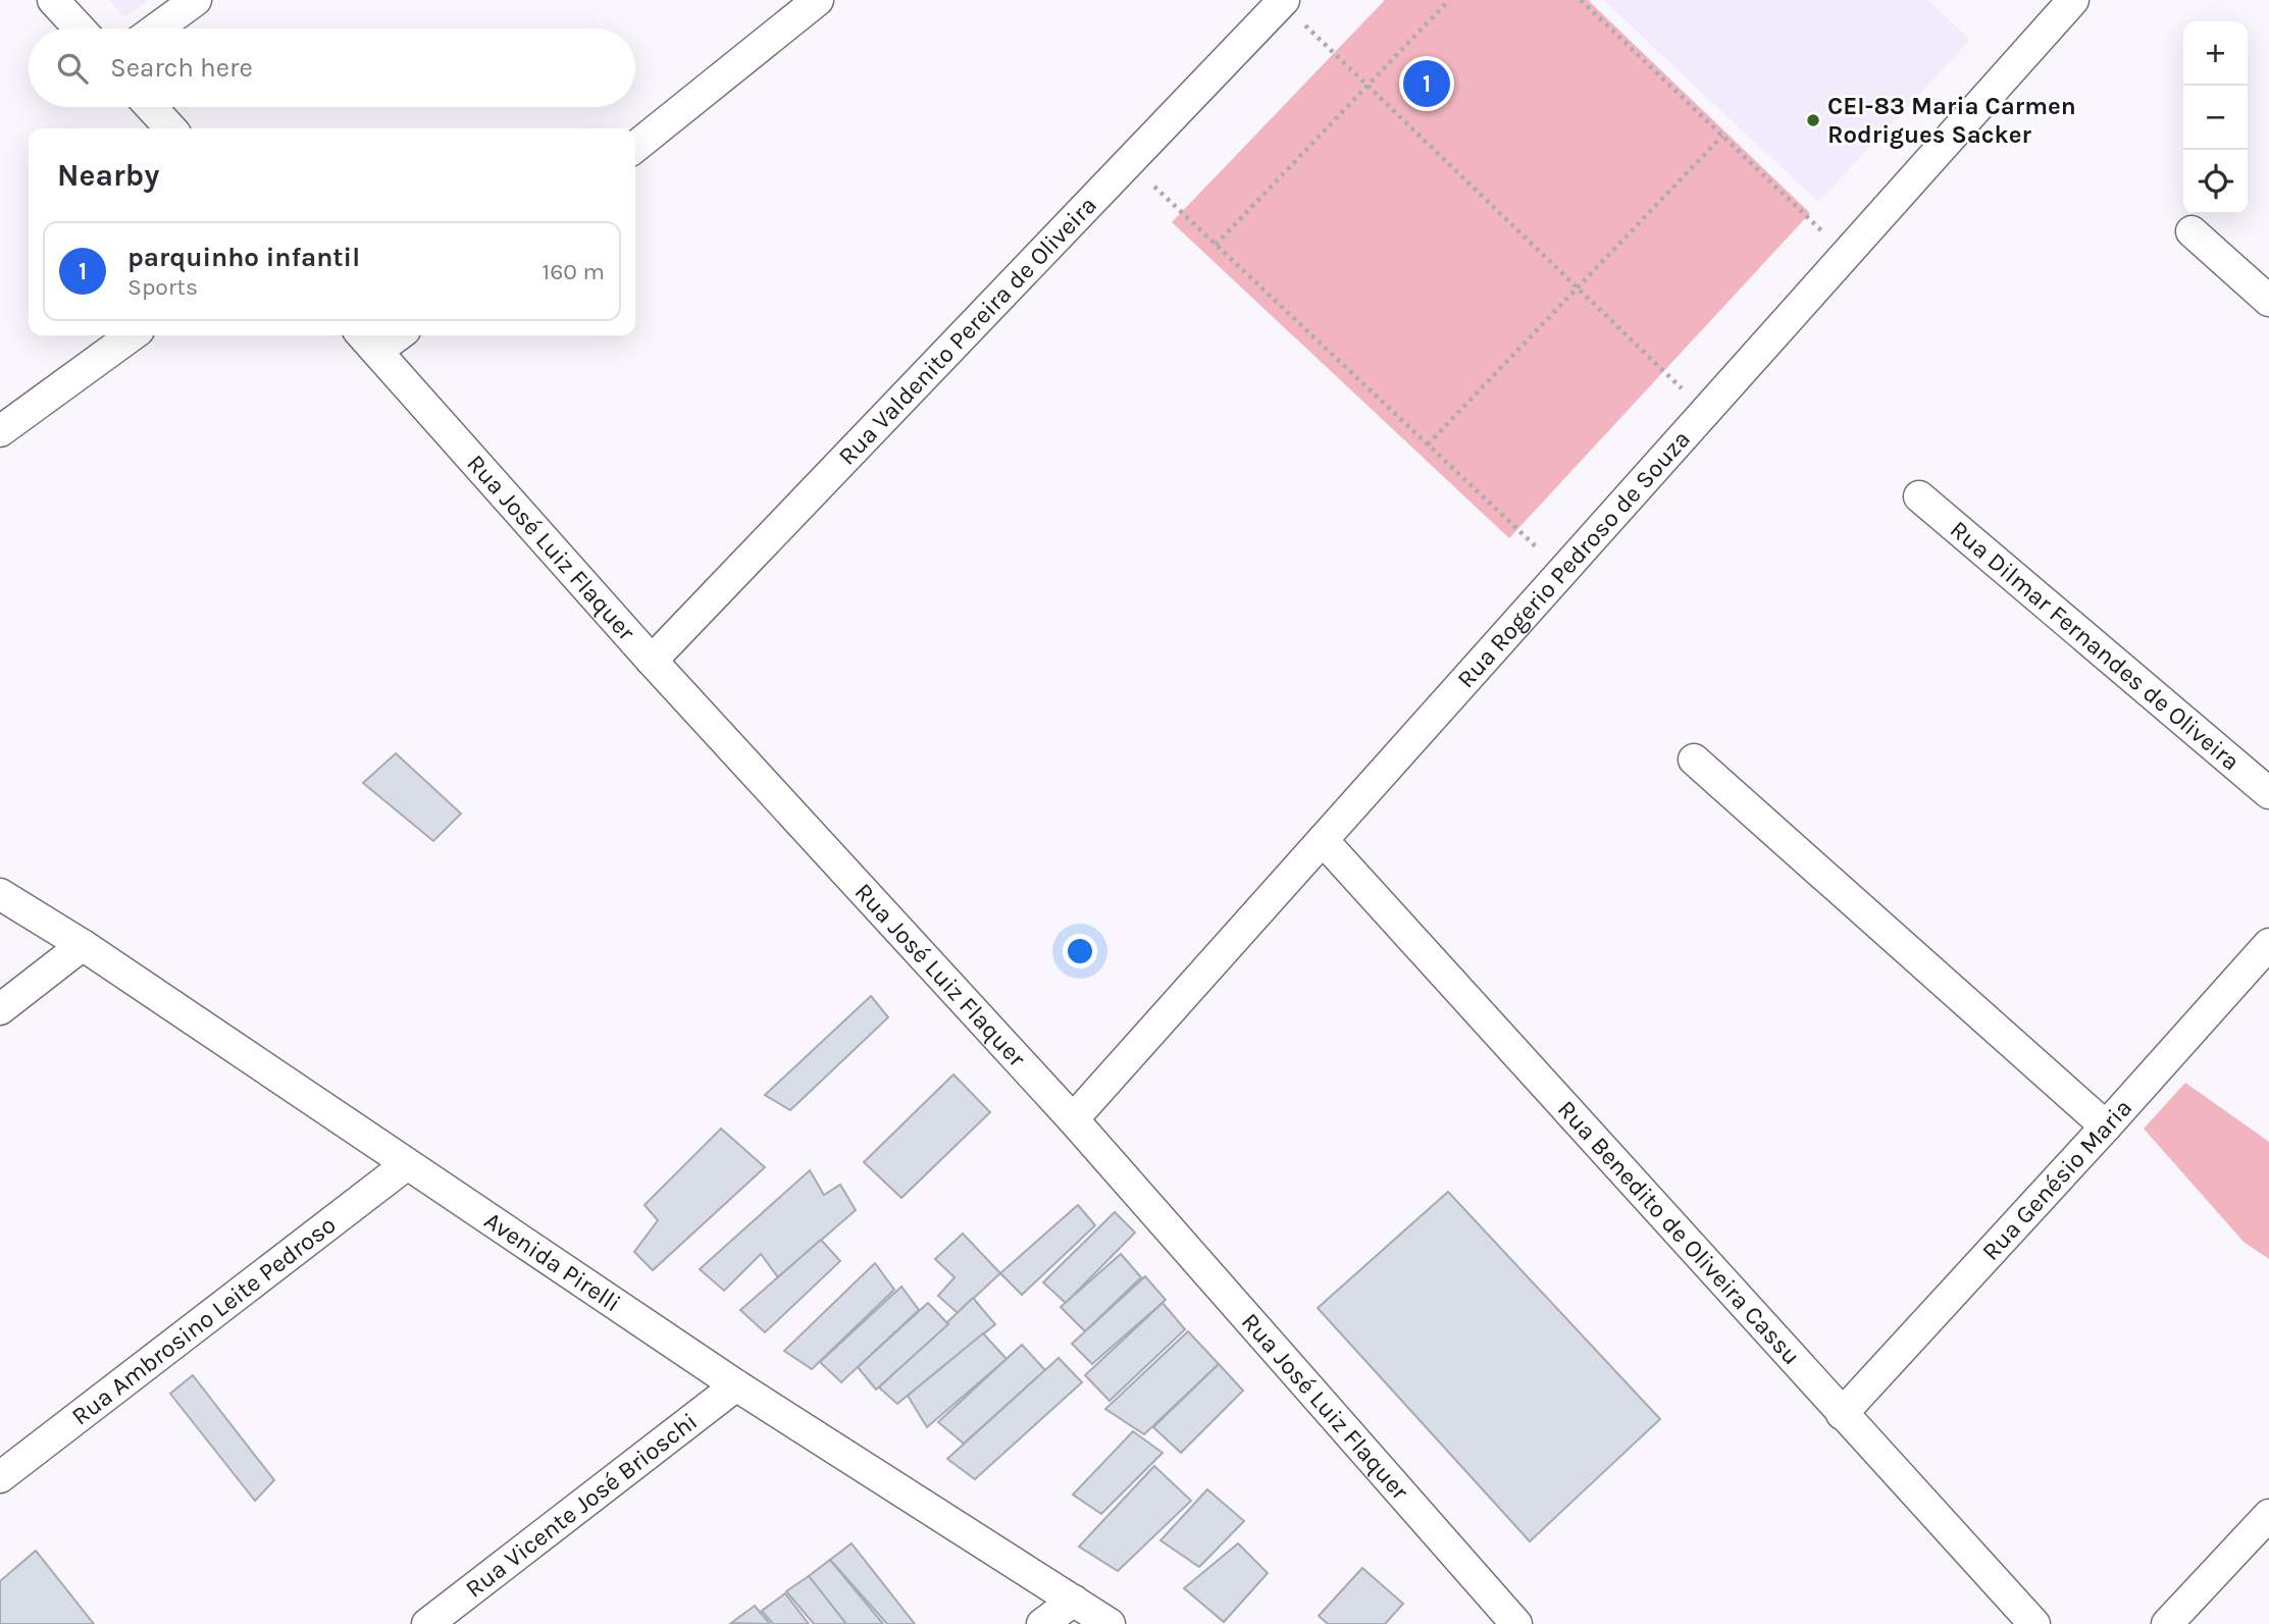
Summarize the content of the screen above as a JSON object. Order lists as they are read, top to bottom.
{
  "streets": {
    "street": [
      "Rua Valdenito Pereira de Oliveira",
      "Rua José Luiz Flaquer",
      "Rua Rogerio Pedroso de Souza",
      "Rua Dilmar Fernandes de Oliveira",
      "Rua Genésio Maria",
      "Rua Benedito de Oliveira Cassu",
      "Avenida Pirelli",
      "Rua Ambrosino Leite Pedroso",
      "Rua Vicente José Brioschi"
    ]
  },
  "crossings": [
    ["Rua Valdenito Pereira de Oliveira", "Rua José Luiz Flaquer"],
    ["Rua José Luiz Flaquer", "Rua Rogerio Pedroso de Souza"],
    ["Rua Rogerio Pedroso de Souza", "Rua Benedito de Oliveira Cassu"],
    ["Rua Genésio Maria", "Rua Benedito de Oliveira Cassu"],
    ["Avenida Pirelli", "Rua Ambrosino Leite Pedroso"],
    ["Avenida Pirelli", "Rua Vicente José Brioschi"]
  ],
  "places": ["CEI-83 Maria Carmen Rodrigues Sacker"],
  "page": {
    "map_buttons": ["+", "−"],
    "search": "Search here",
    "pins": "1",
    "heading": "Nearby",
    "list": [
      {
        "mark": "1",
        "name": "parquinho infantil",
        "note": "Sports",
        "value": "160 m"
      }
    ]
  }
}
